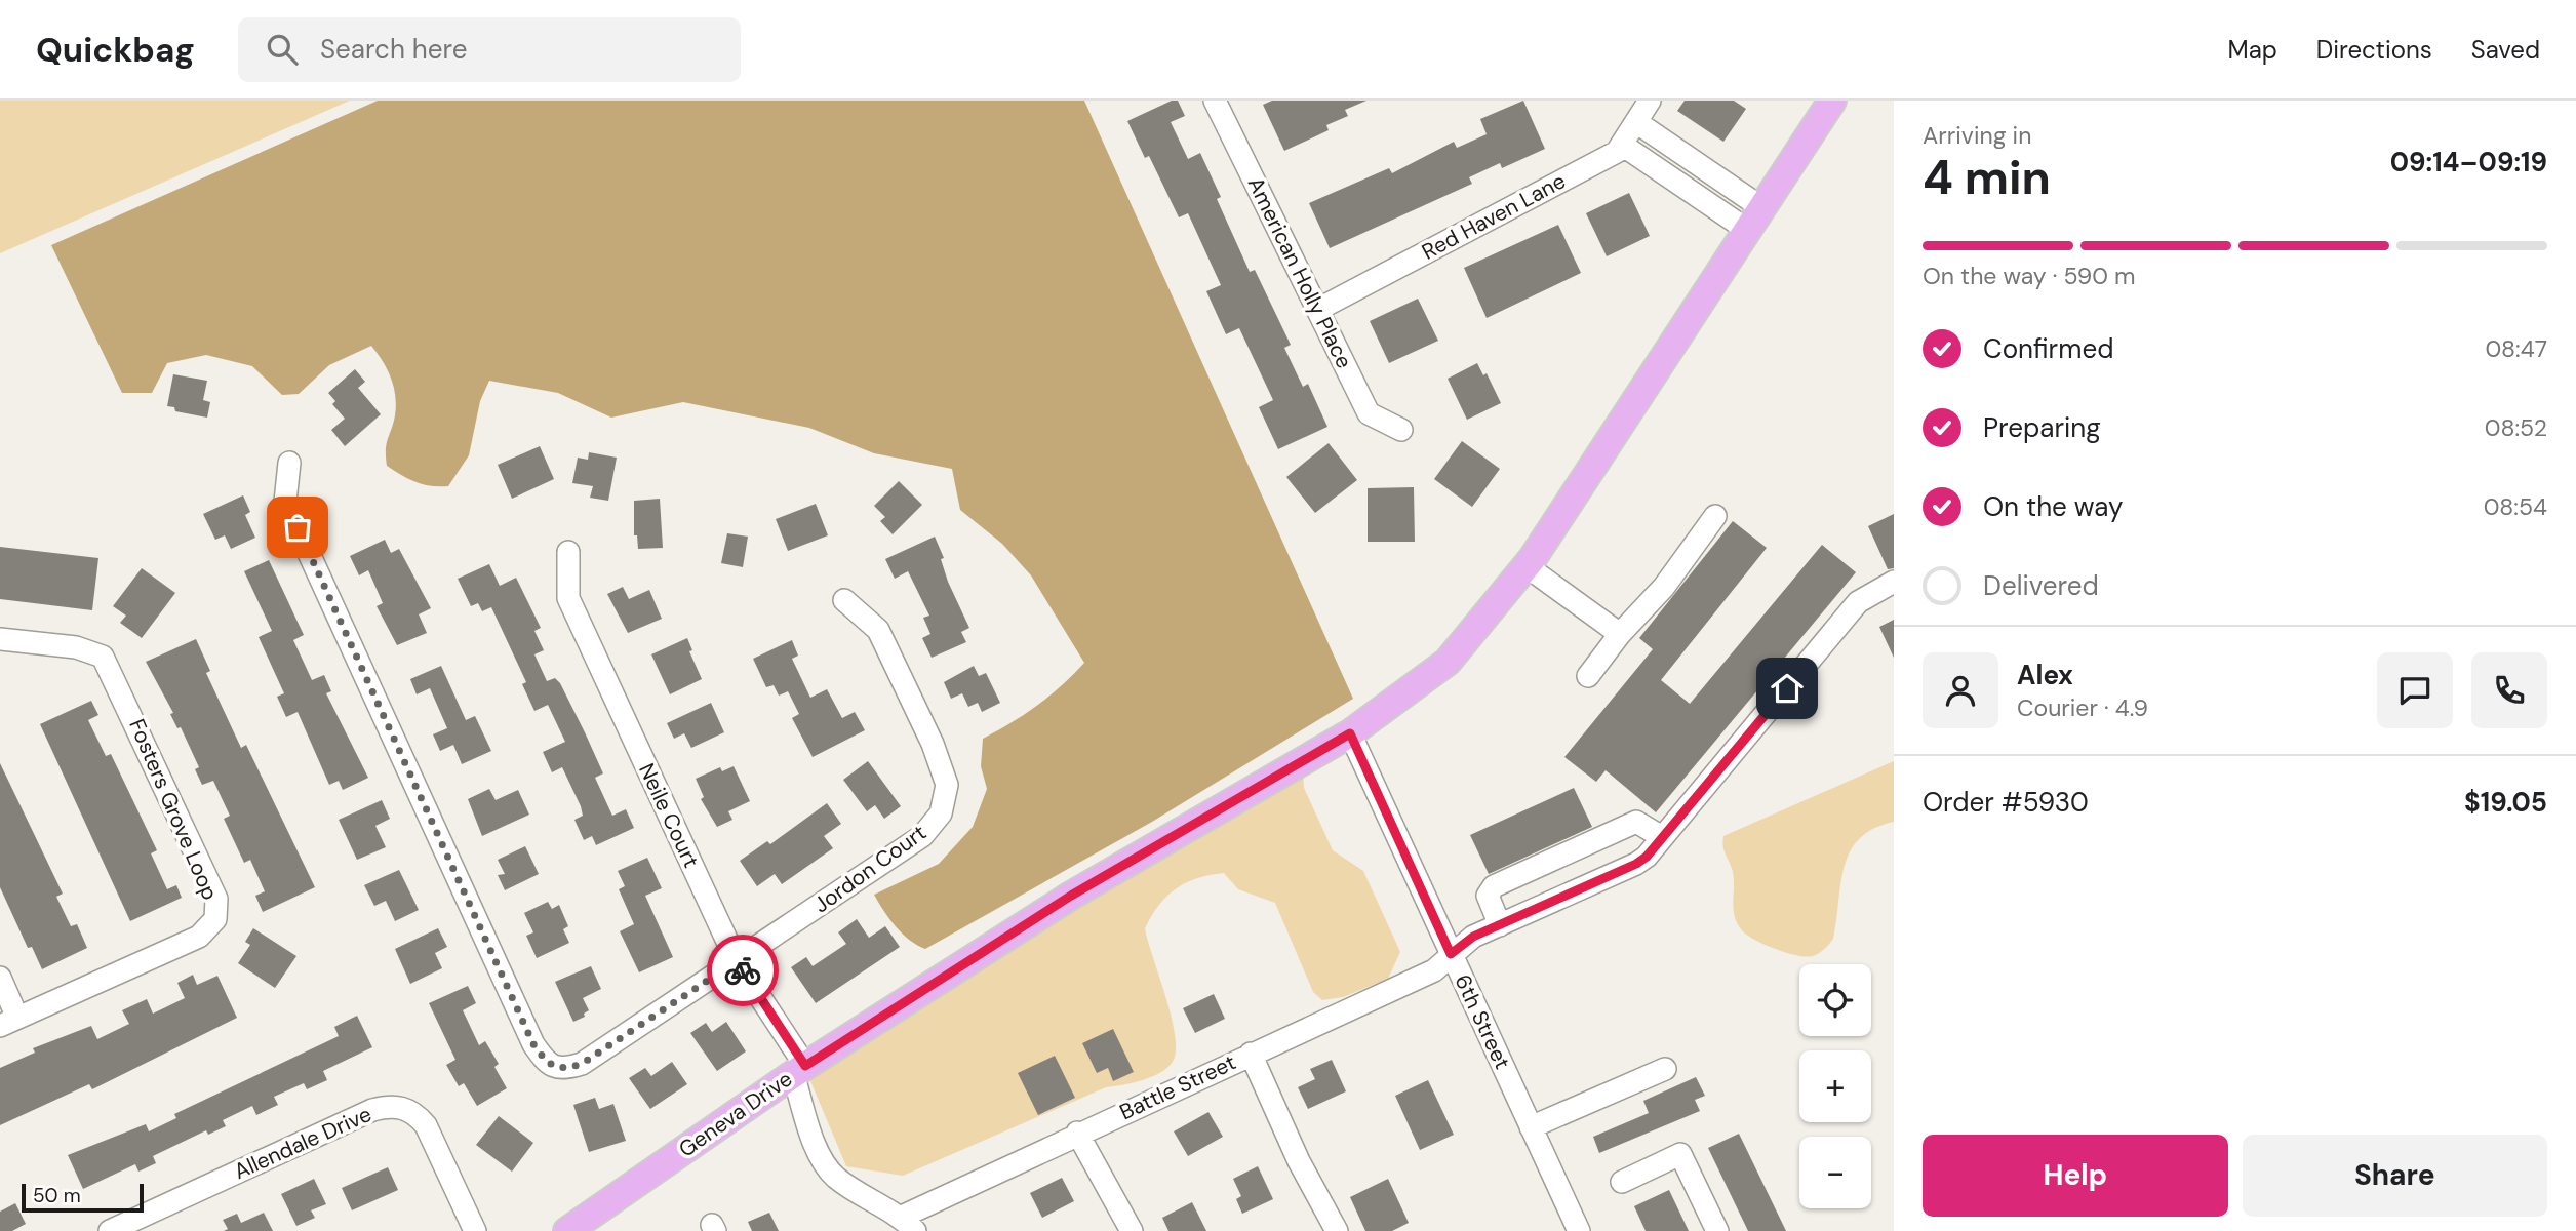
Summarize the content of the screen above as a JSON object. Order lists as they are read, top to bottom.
{
  "streets": {
    "main road": ["Geneva Drive"],
    "street": [
      "Red Haven Lane",
      "American Holly Place",
      "Fosters Grove Loop",
      "Neile Court",
      "Jordon Court",
      "6th Street",
      "Battle Street",
      "Allendale Drive"
    ]
  },
  "crossings": [
    ["Red Haven Lane", "American Holly Place"],
    ["Neile Court", "Jordon Court"],
    ["Neile Court", "Battle Street"],
    ["Neile Court", "Geneva Drive"],
    ["6th Street", "Battle Street"],
    ["6th Street", "Geneva Drive"]
  ],
  "scale_bar": "50 m",
  "page": {
    "header": "Quickbag",
    "search": "Search here",
    "nav": ["Map", "Directions", "Saved"],
    "heading": ["4 min", "Arriving in", "09:14–09:19"],
    "panel": [
      "Alex",
      "Courier · 4.9",
      "Order #5930",
      "$19.05"
    ],
    "bar": "On the way · 590 m",
    "list": [
      ["Confirmed", "08:47"],
      ["Preparing", "08:52"],
      ["On the way", "08:54"],
      "Delivered"
    ],
    "map_buttons": ["+", "−"],
    "buttons": ["Help", "Share"],
    "scale": "50 m"
  }
}
